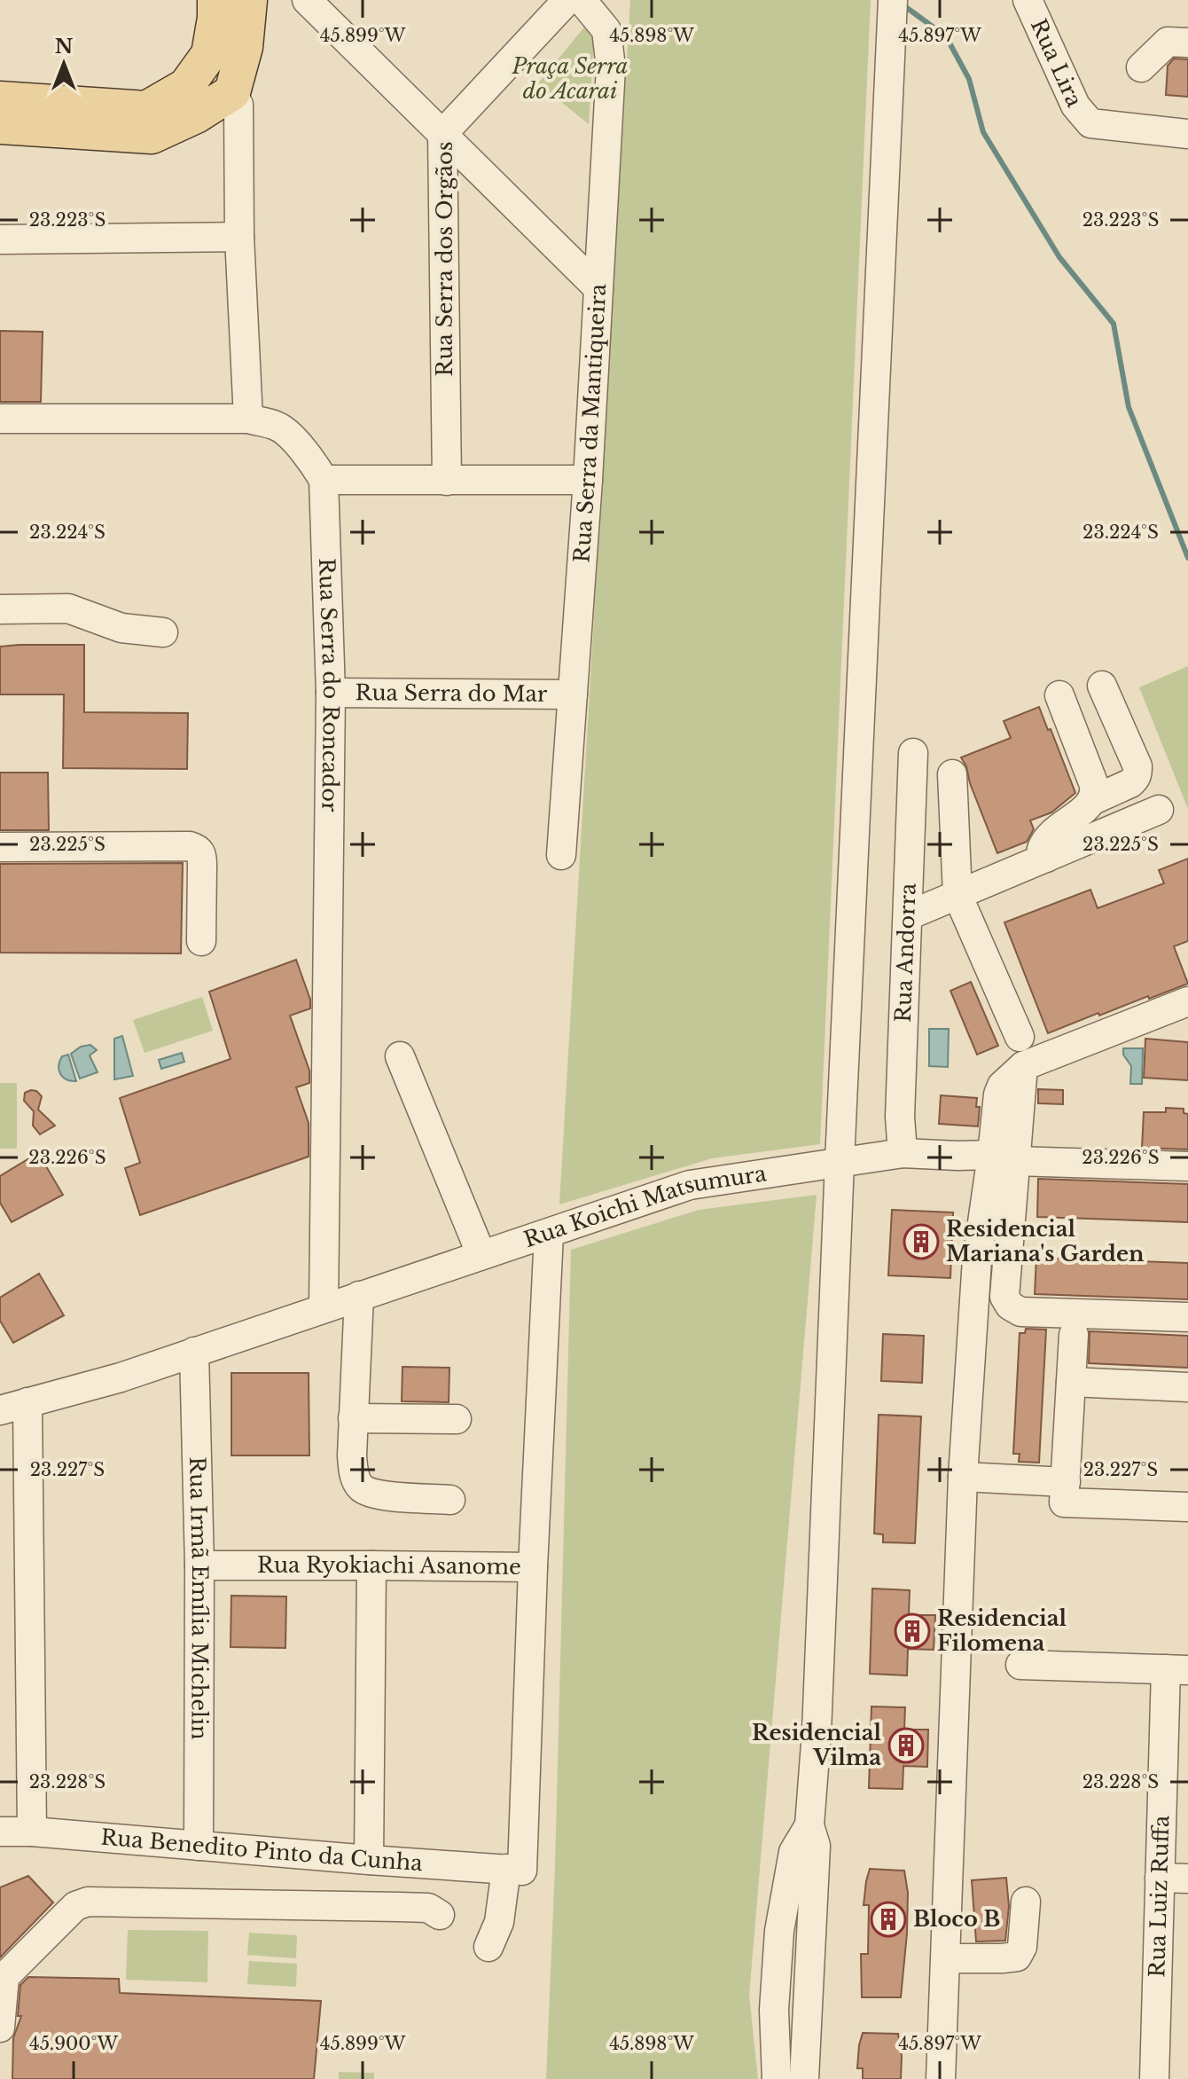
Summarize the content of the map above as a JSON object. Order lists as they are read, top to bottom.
{
  "streets": {
    "street": [
      "Rua Lira",
      "Rua Serra dos Orgãos",
      "Rua Serra da Mantiqueira",
      "Rua Serra do Roncador",
      "Rua Serra do Mar",
      "Rua Andorra",
      "Rua Koichi Matsumura",
      "Rua Ryokiachi Asanome",
      "Rua Irmã Emília Michelin",
      "Rua Benedito Pinto da Cunha",
      "Rua Luiz Ruffa"
    ]
  },
  "crossings": [
    ["Rua Serra da Mantiqueira", "Rua Serra do Mar"],
    ["Rua Serra do Roncador", "Rua Serra do Mar"],
    ["Rua Serra do Roncador", "Rua Koichi Matsumura"],
    ["Rua Andorra", "Rua Koichi Matsumura"],
    ["Rua Koichi Matsumura", "Rua Irmã Emília Michelin"],
    ["Rua Ryokiachi Asanome", "Rua Irmã Emília Michelin"],
    ["Rua Ryokiachi Asanome", "Rua Benedito Pinto da Cunha"],
    ["Rua Irmã Emília Michelin", "Rua Benedito Pinto da Cunha"]
  ],
  "parks": ["Praça Serra do Acarai"],
  "places": {
    "building": [
      "Residencial Mariana's Garden",
      "Residencial Filomena",
      "Residencial Vilma",
      "Bloco B"
    ]
  },
  "north": "top",
  "coordinates": [
    "45.899°W",
    "45.898°W",
    "45.897°W",
    "23.223°S",
    "23.224°S",
    "23.225°S",
    "23.226°S",
    "23.227°S",
    "23.228°S",
    "45.900°W"
  ]
}
